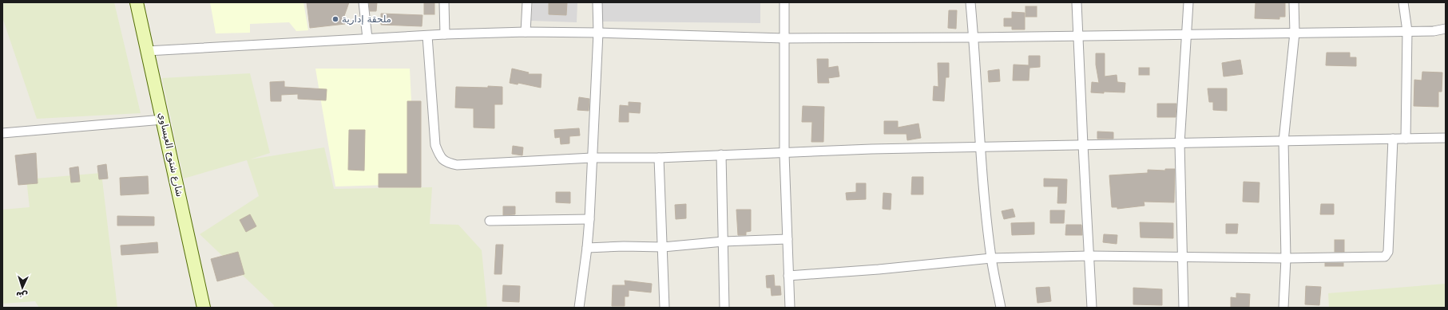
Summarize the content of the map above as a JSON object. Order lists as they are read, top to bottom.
{
  "streets": {
    "street": ["شارع شتوح العيساوي"]
  },
  "places": ["ملحقة إدارية"],
  "north": "bottom"
}
